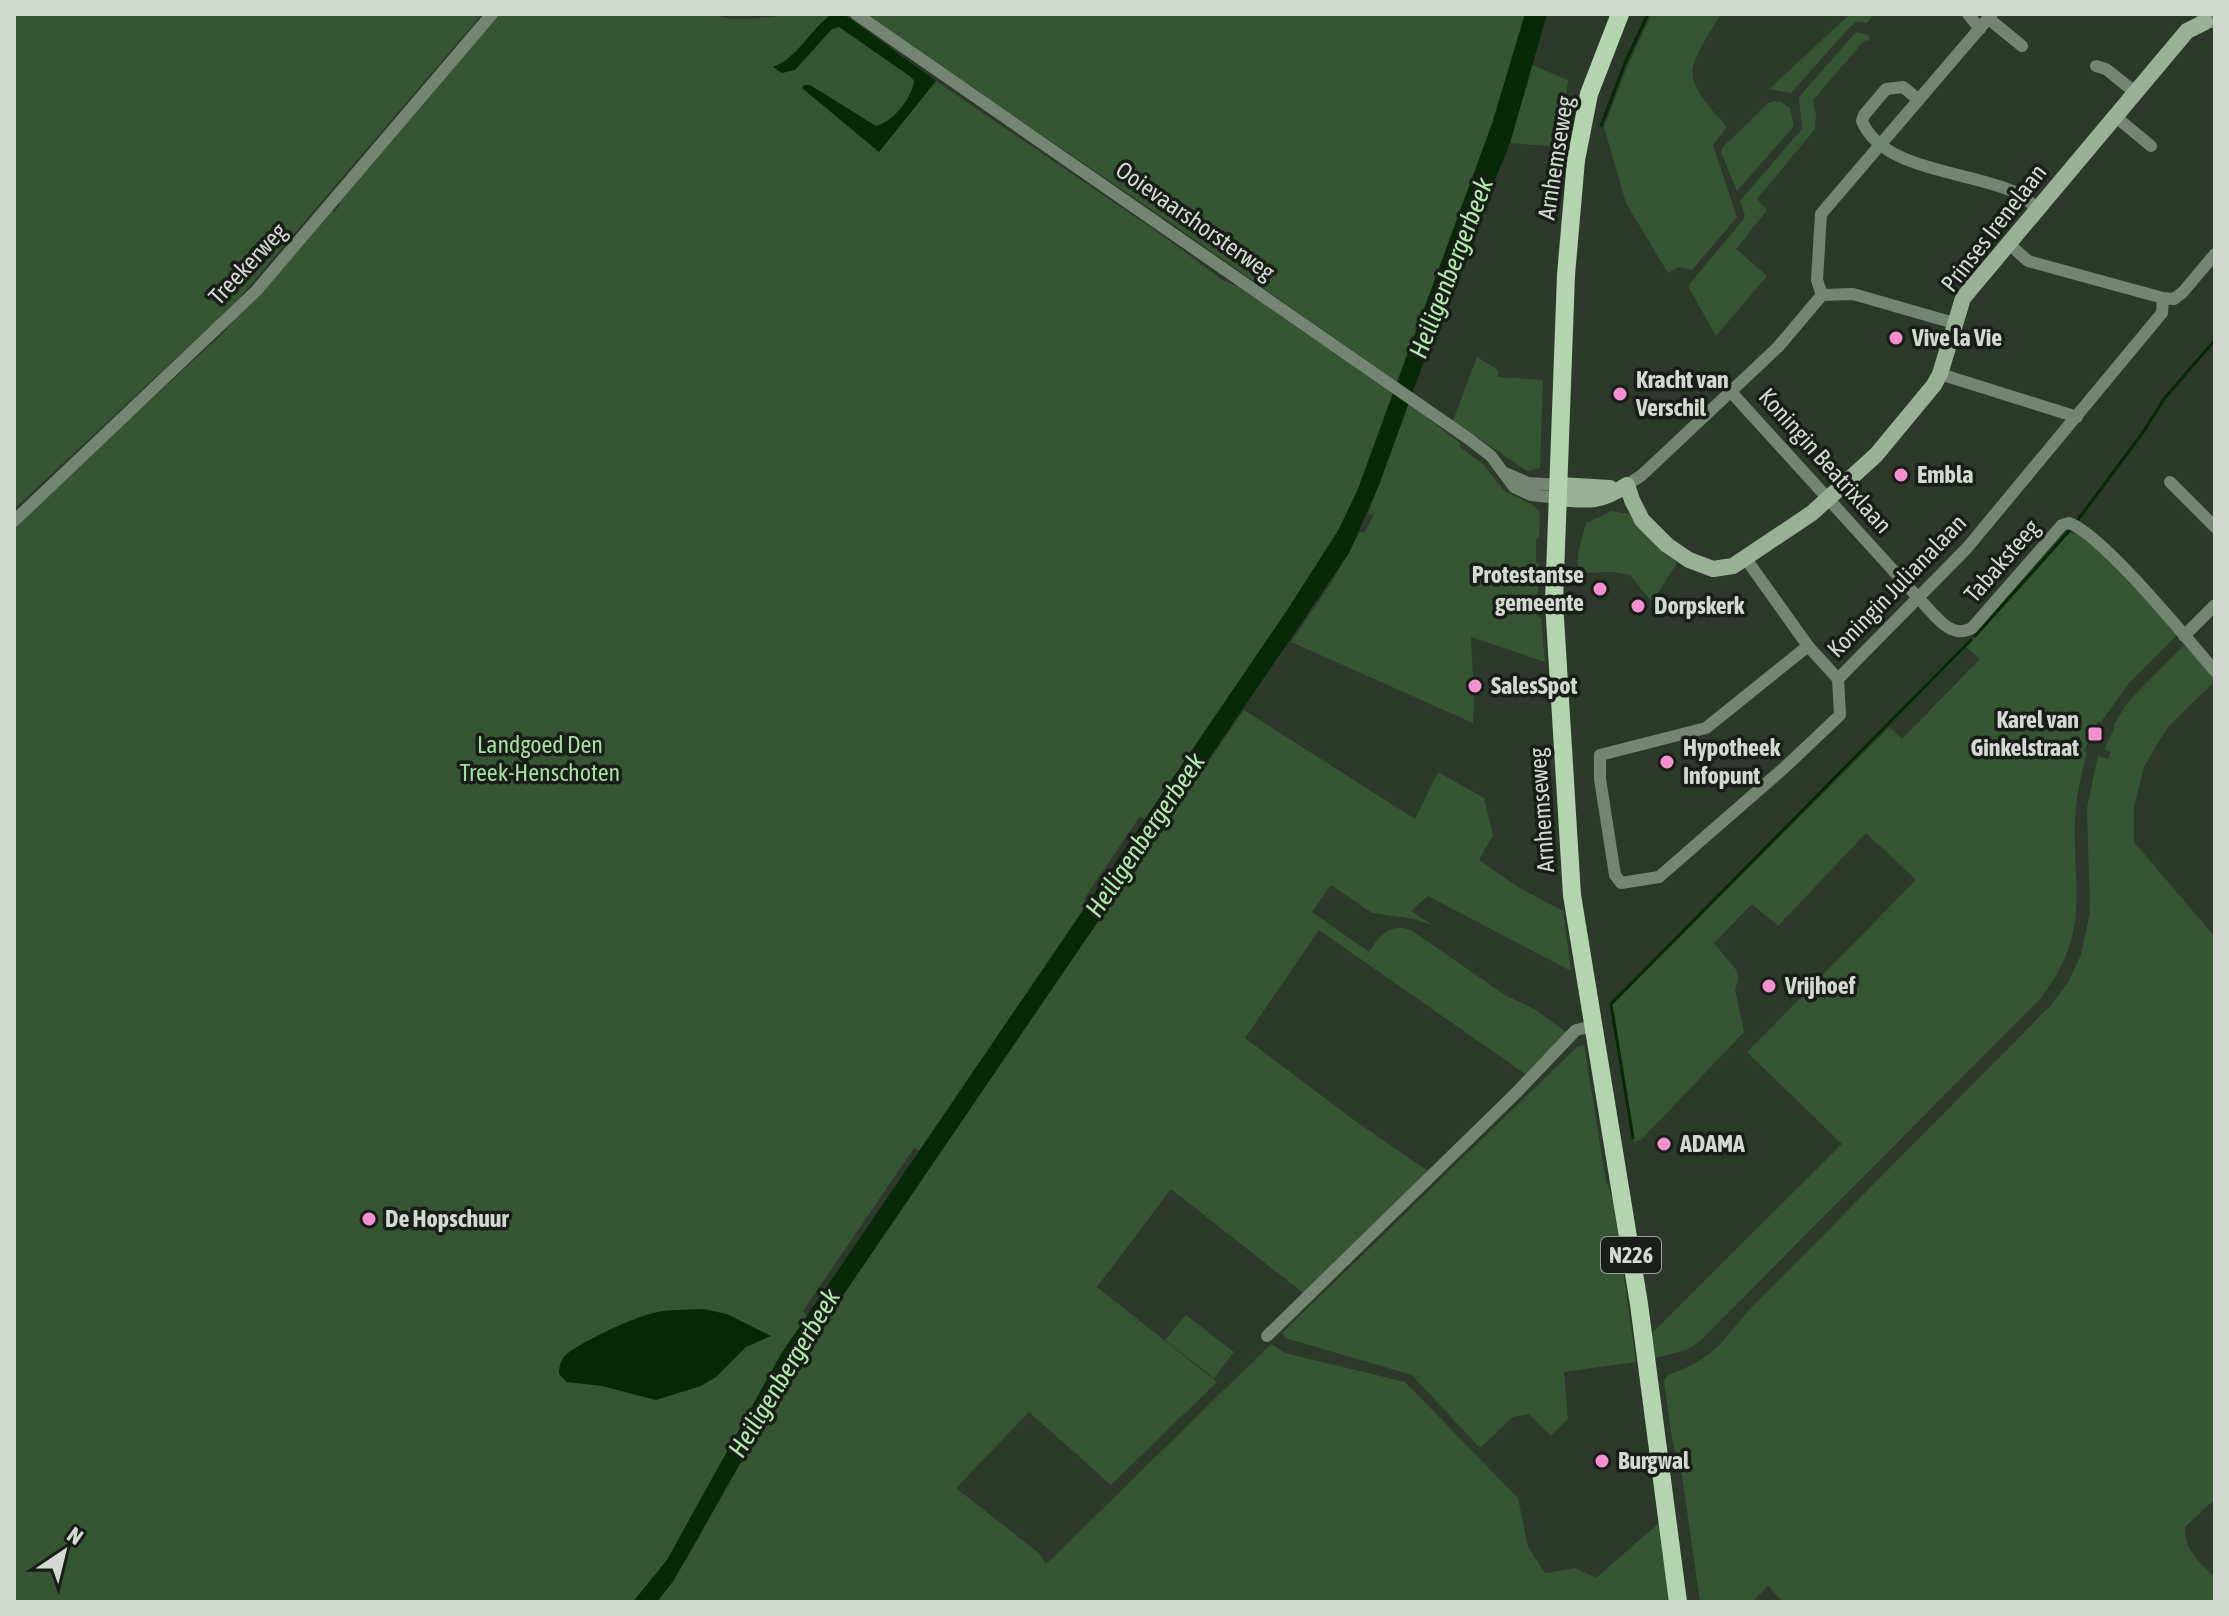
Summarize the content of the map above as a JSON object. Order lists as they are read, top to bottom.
{
  "streets": {
    "main road": ["Arnhemseweg", "N226"],
    "street": [
      "Ooievaarshorsterweg",
      "Prinses Irenelaan",
      "Treekerweg",
      "Koningin Beatrixlaan",
      "Tabaksteeg",
      "Koningin Julianalaan"
    ]
  },
  "crossings": [
    ["Arnhemseweg", "Ooievaarshorsterweg"],
    ["Prinses Irenelaan", "Koningin Beatrixlaan"],
    ["Koningin Beatrixlaan", "Tabaksteeg"],
    ["Koningin Beatrixlaan", "Koningin Julianalaan"],
    ["Tabaksteeg", "Koningin Julianalaan"]
  ],
  "water": ["Heiligenbergerbeek"],
  "parks": ["Landgoed Den Treek-Henschoten"],
  "places": {
    "other": [
      "Vive la Vie",
      "Kracht van Verschil",
      "Embla",
      "Protestantse gemeente",
      "Dorpskerk",
      "SalesSpot",
      "Hypotheek Infopunt",
      "Vrijhoef",
      "ADAMA",
      "De Hopschuur",
      "Burgwal"
    ],
    "transit": ["Karel van Ginkelstraat"]
  },
  "north": "top right"
}
